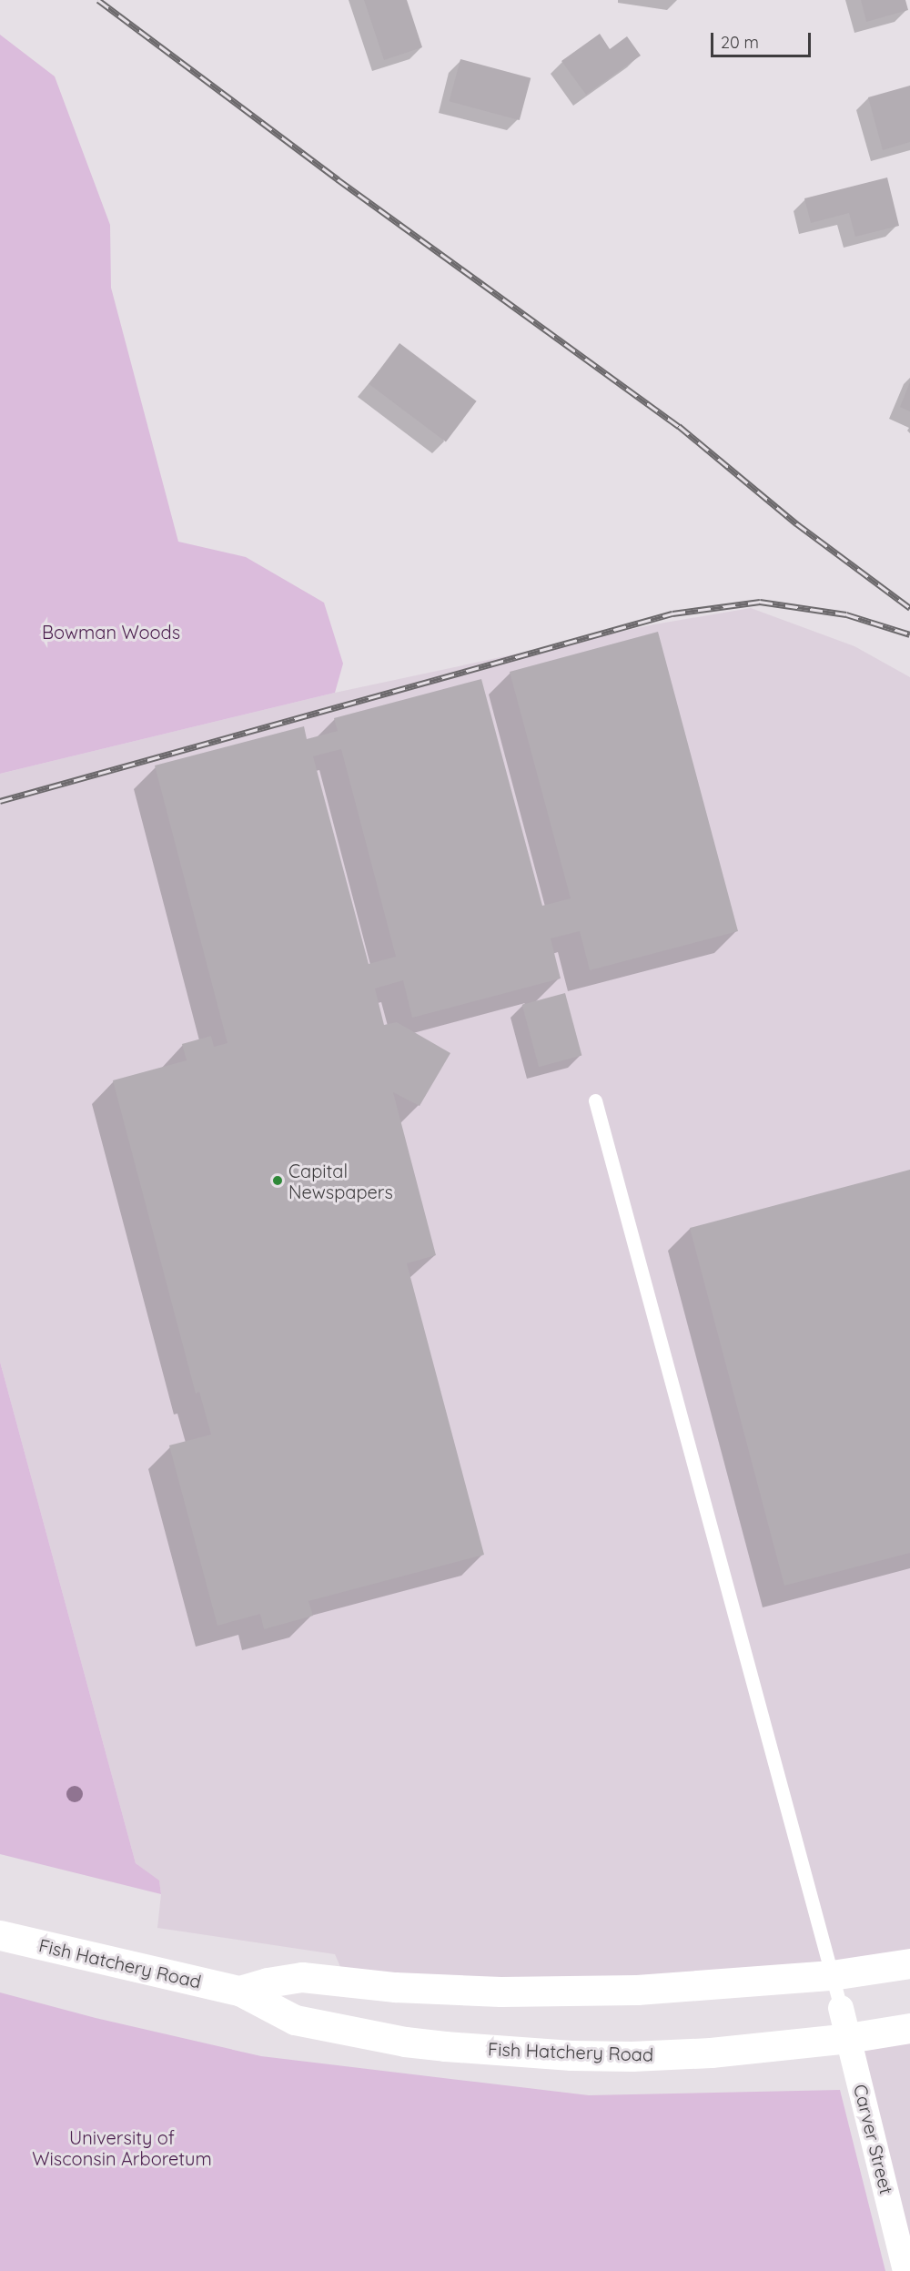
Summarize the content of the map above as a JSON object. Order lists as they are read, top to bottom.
{
  "streets": {
    "main road": ["Fish Hatchery Road"],
    "street": ["Carver Street"]
  },
  "crossings": [
    ["Fish Hatchery Road", "Carver Street"]
  ],
  "parks": ["Bowman Woods", "University of Wisconsin Arboretum"],
  "places": ["Capital Newspapers"],
  "scale_bar": "20 m"
}
